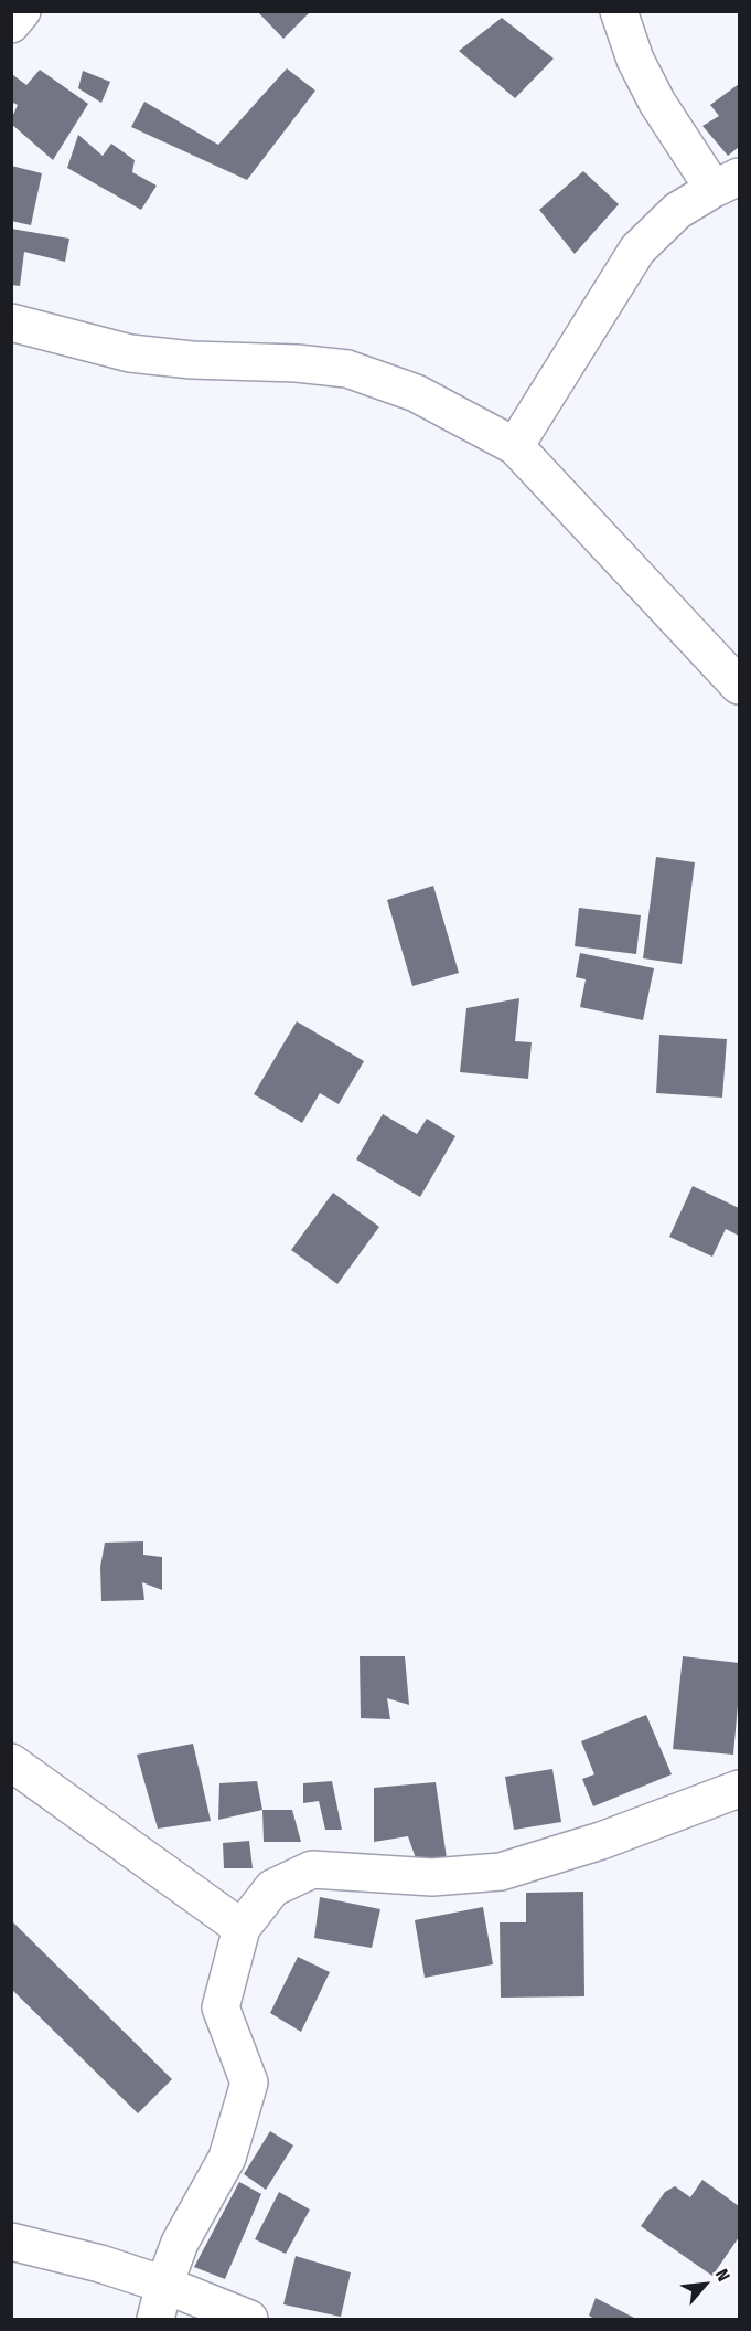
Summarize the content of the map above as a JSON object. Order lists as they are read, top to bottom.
{
  "north": "top right"
}
